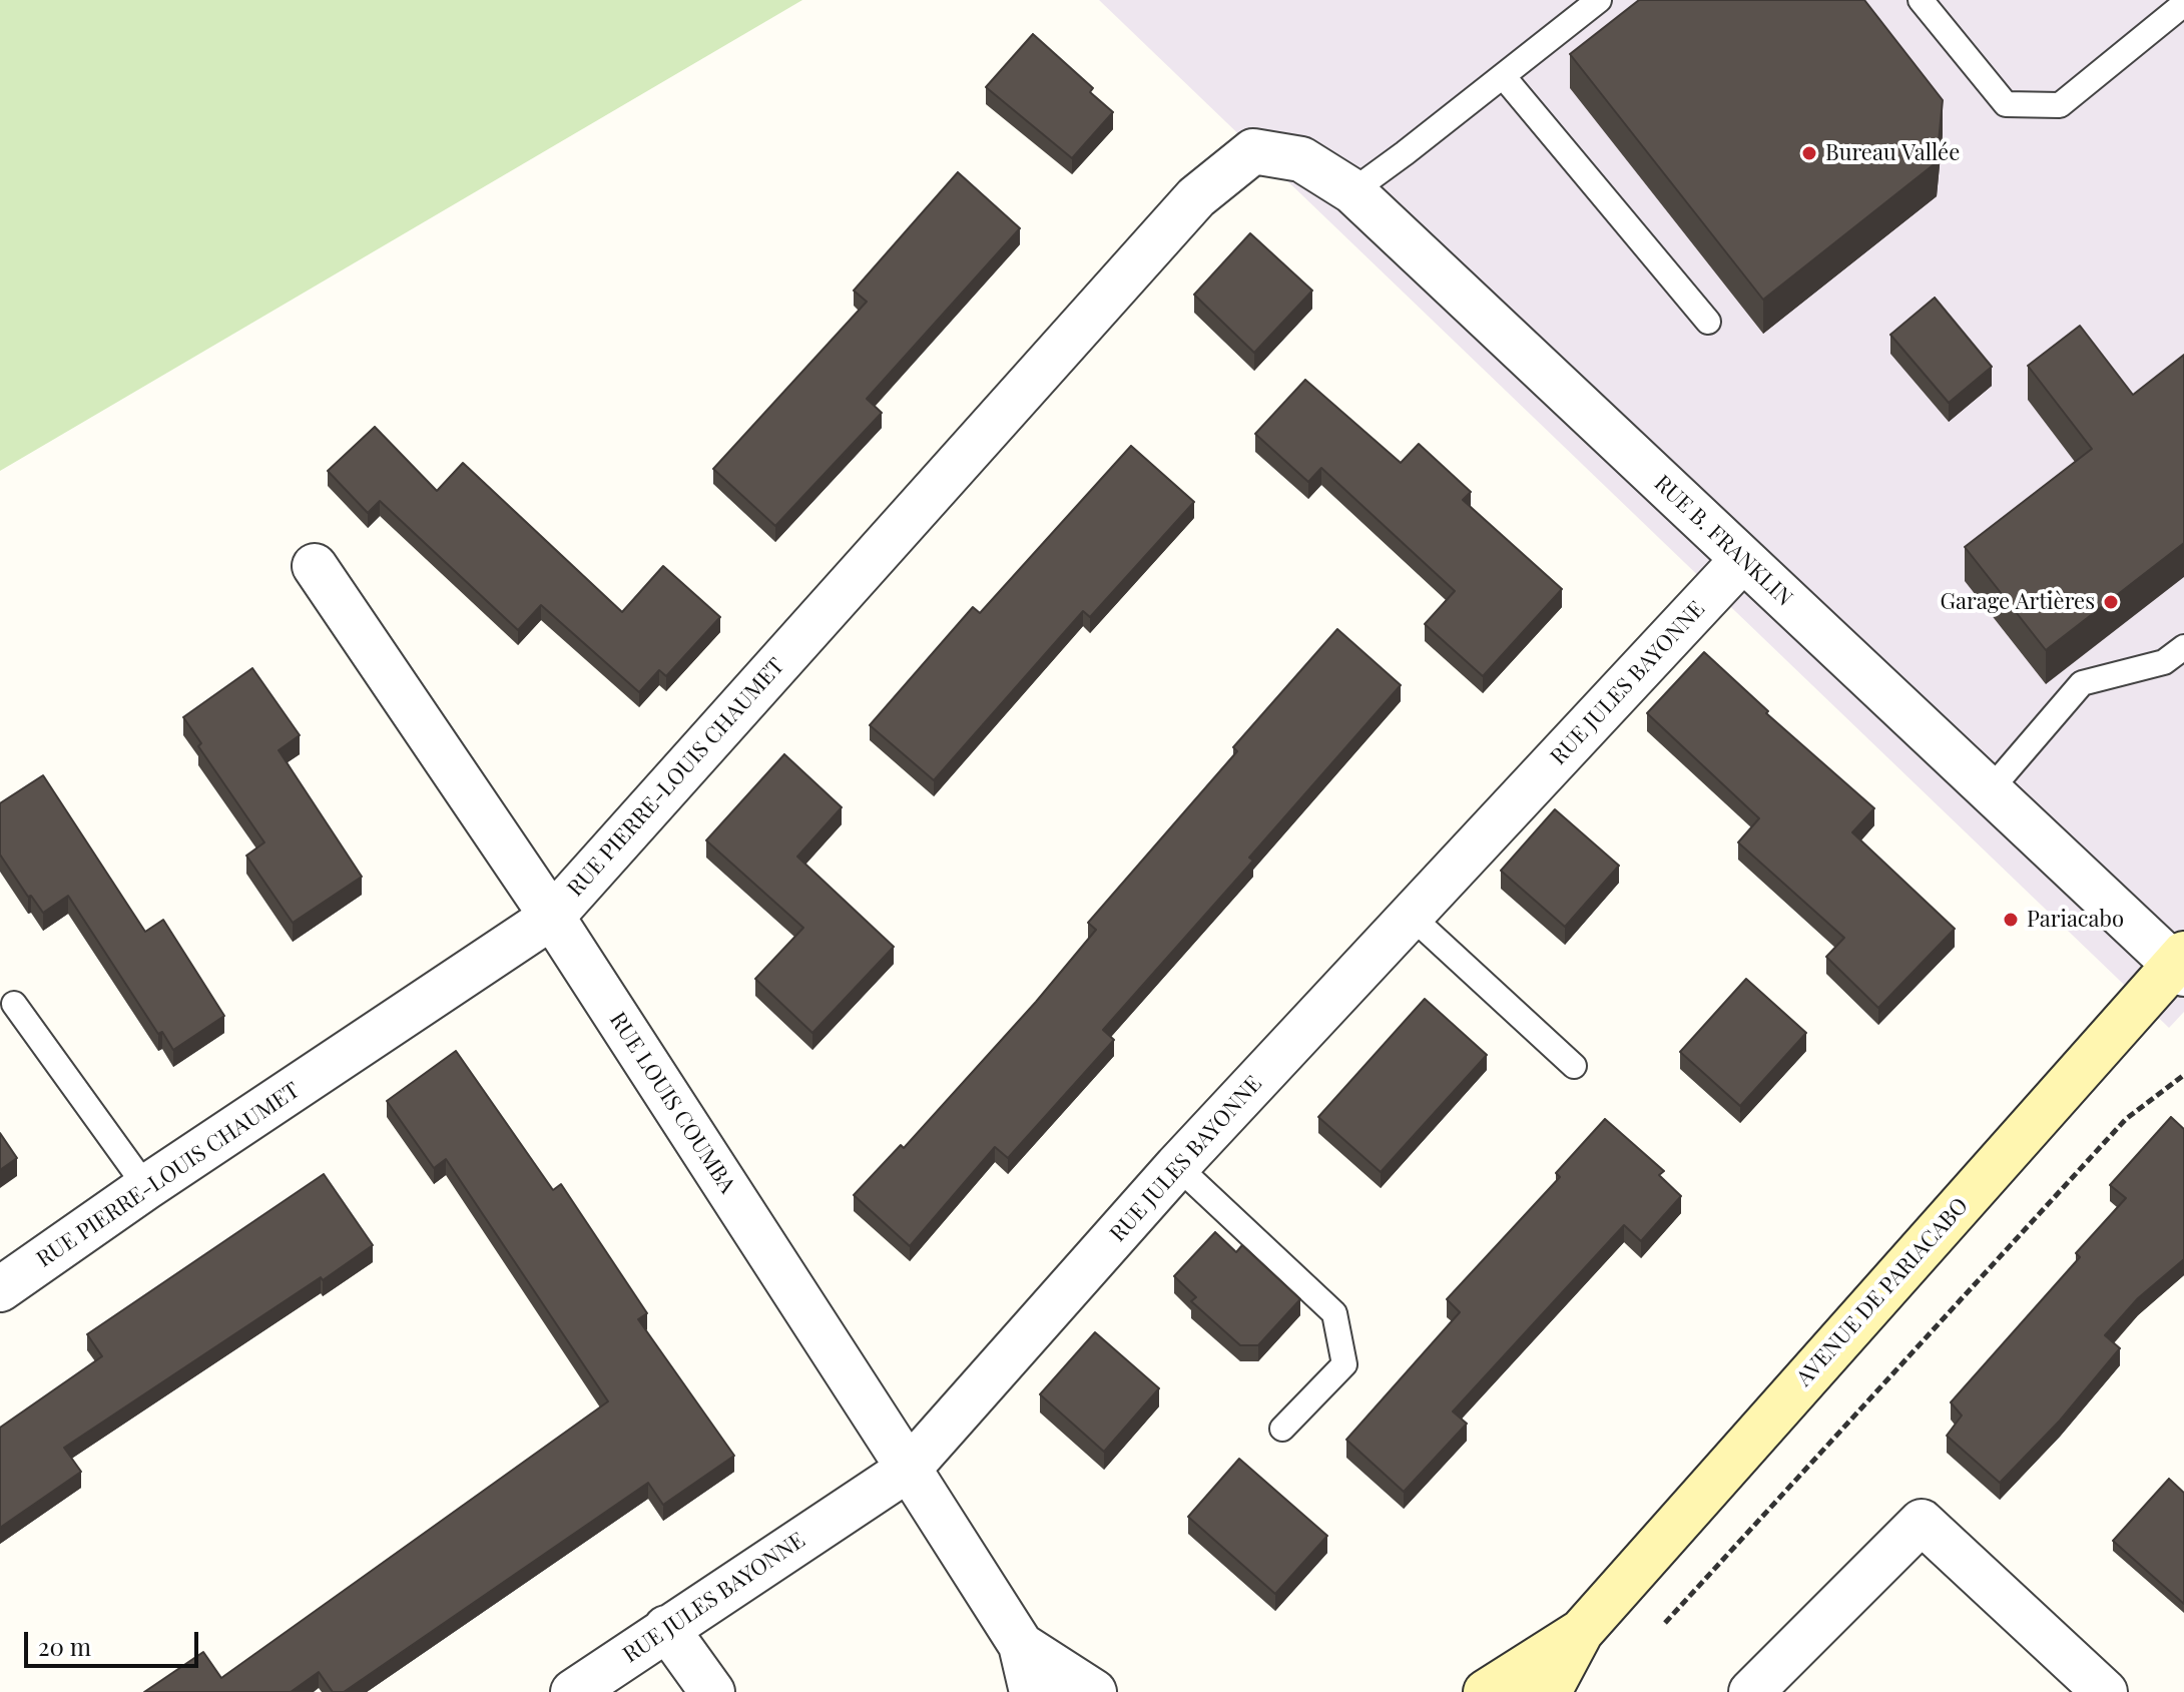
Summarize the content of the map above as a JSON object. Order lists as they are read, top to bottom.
{
  "streets": {
    "main road": ["AVENUE DE PARIACABO"],
    "street": [
      "RUE B. FRANKLIN",
      "RUE JULES BAYONNE",
      "RUE PIERRE-LOUIS CHAUMET",
      "RUE LOUIS COUMBA"
    ]
  },
  "crossings": [
    ["RUE B. FRANKLIN", "RUE JULES BAYONNE"],
    ["RUE B. FRANKLIN", "RUE PIERRE-LOUIS CHAUMET"],
    ["RUE B. FRANKLIN", "AVENUE DE PARIACABO"],
    ["RUE JULES BAYONNE", "RUE LOUIS COUMBA"],
    ["RUE PIERRE-LOUIS CHAUMET", "RUE LOUIS COUMBA"]
  ],
  "places": ["Bureau Vallée", "Garage Artières", "Pariacabo"],
  "scale_bar": "20 m"
}
